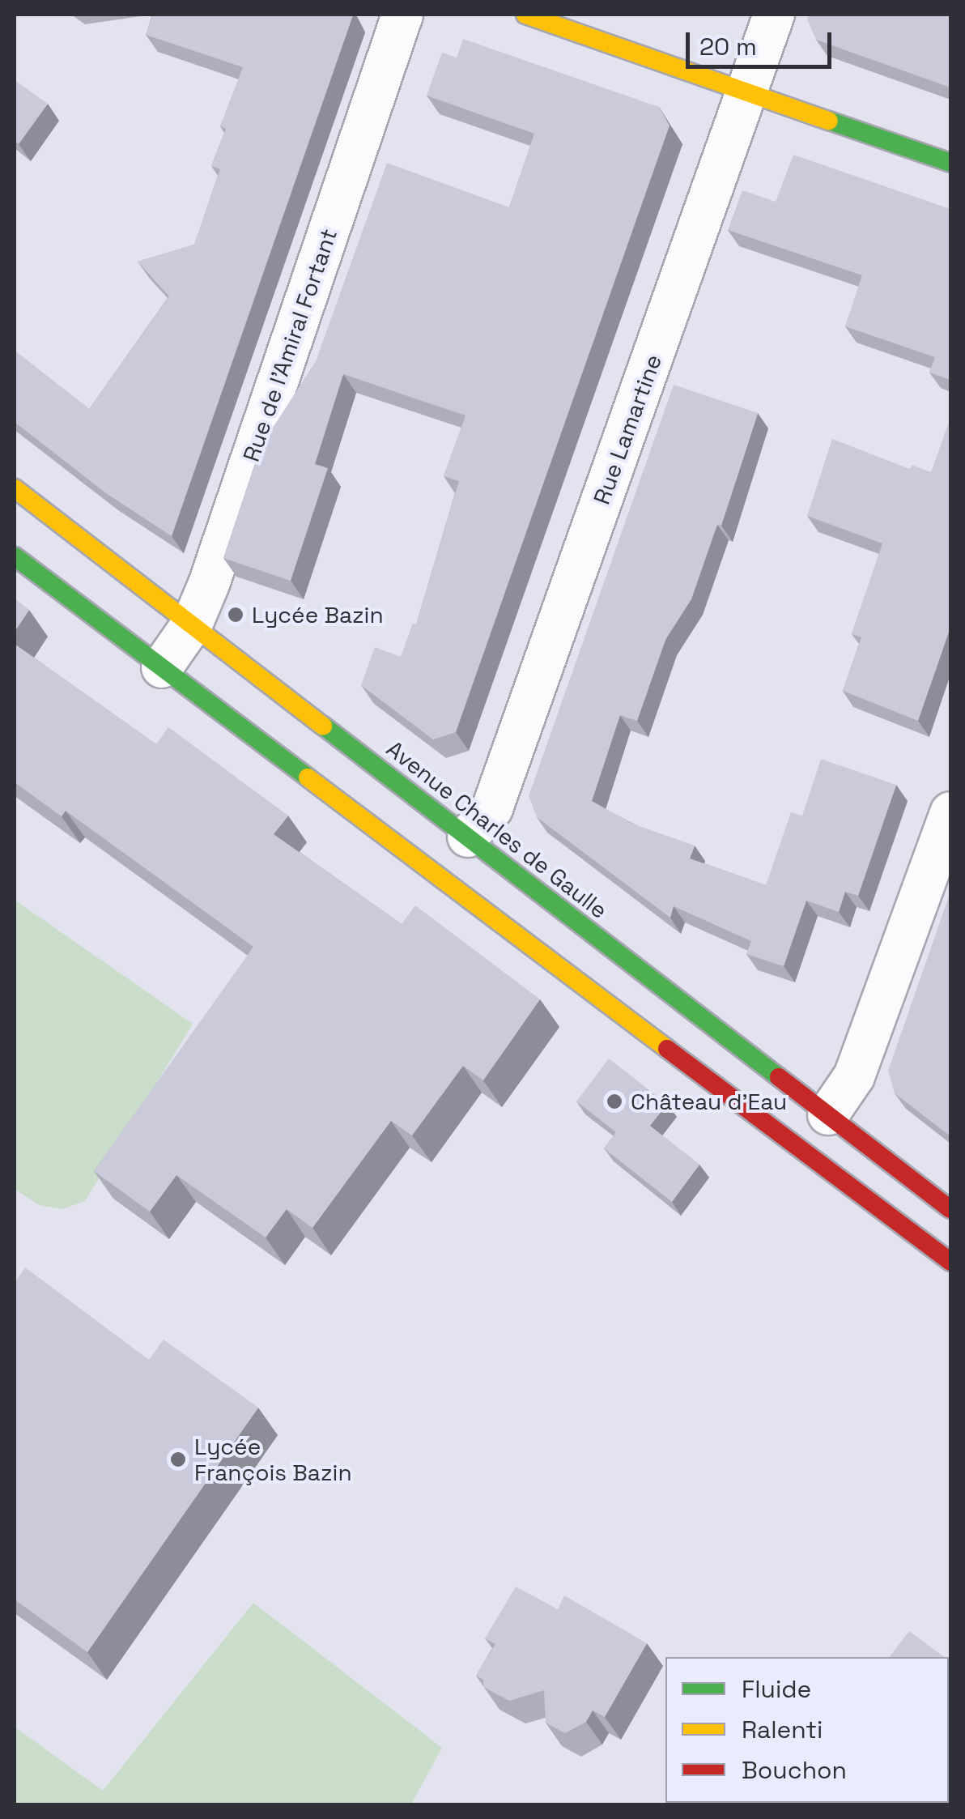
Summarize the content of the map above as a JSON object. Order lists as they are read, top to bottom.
{
  "streets": {
    "main road": ["Avenue Charles de Gaulle"],
    "street": ["Rue de l'Amiral Fortant", "Rue Lamartine"]
  },
  "crossings": [
    ["Rue de l'Amiral Fortant", "Avenue Charles de Gaulle"],
    ["Rue Lamartine", "Avenue Charles de Gaulle"]
  ],
  "places": ["Lycée Bazin", "Château d'Eau", "Lycée François Bazin"],
  "legend": ["Fluide", "Ralenti", "Bouchon"],
  "scale_bar": "20 m"
}
